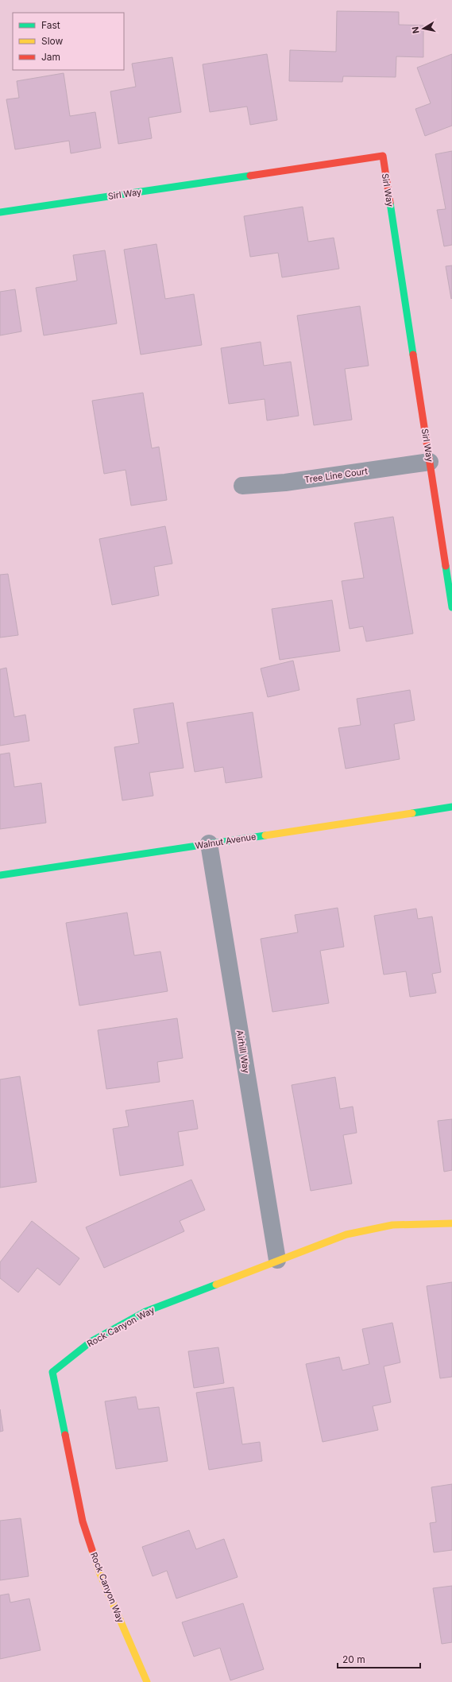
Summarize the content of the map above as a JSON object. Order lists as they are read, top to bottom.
{
  "streets": {
    "street": [
      "Sirl Way",
      "Tree Line Court",
      "Walnut Avenue",
      "Airhill Way",
      "Rock Canyon Way"
    ]
  },
  "crossings": [
    ["Sirl Way", "Tree Line Court"],
    ["Walnut Avenue", "Airhill Way"],
    ["Airhill Way", "Rock Canyon Way"]
  ],
  "legend": ["Fast", "Slow", "Jam"],
  "scale_bar": "20 m",
  "north": "left"
}
